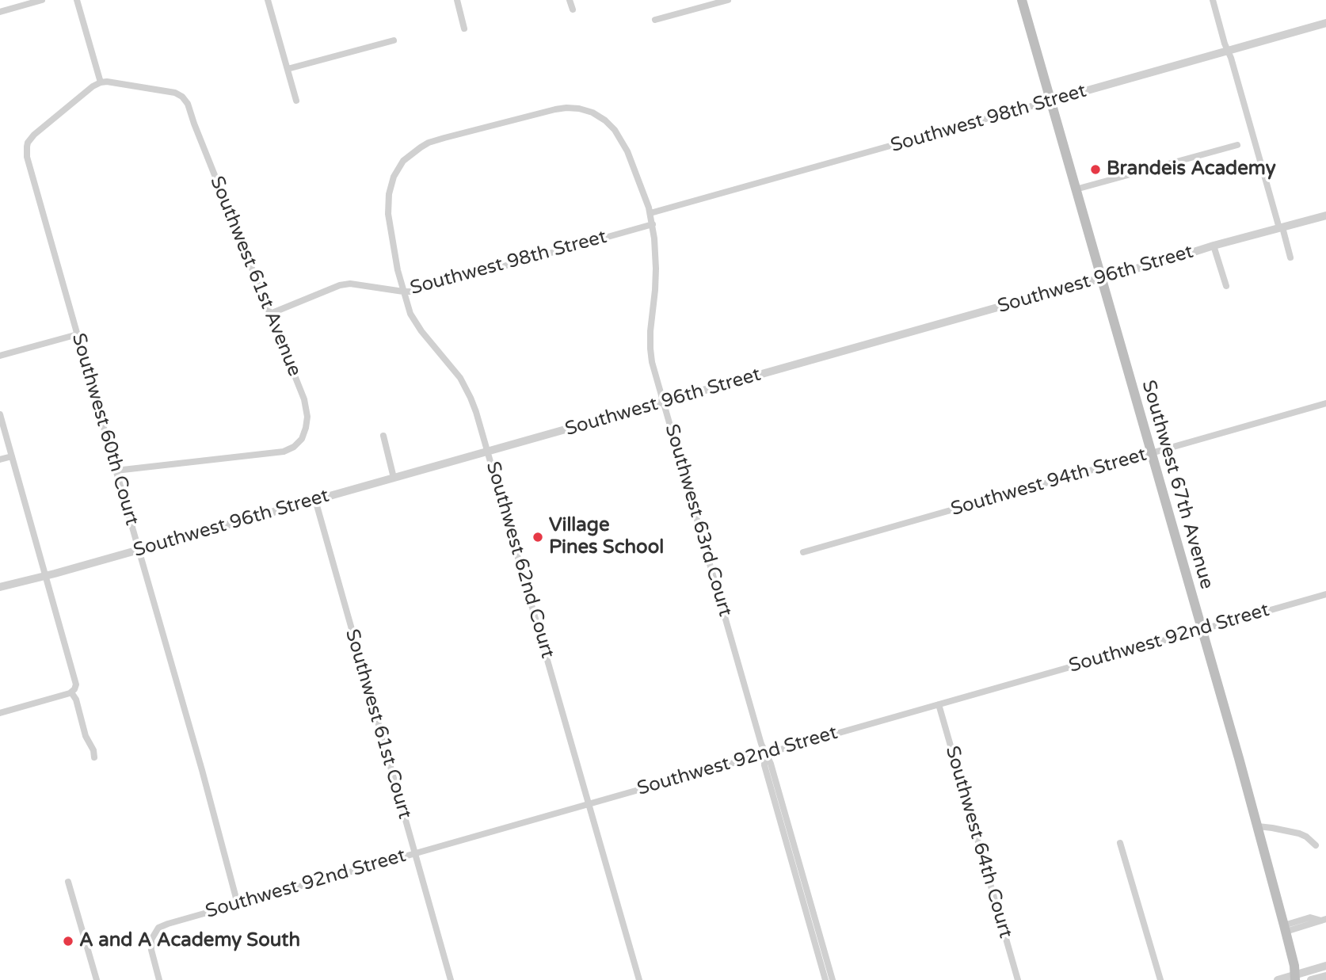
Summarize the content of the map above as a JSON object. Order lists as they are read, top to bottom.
{
  "streets": {
    "main road": ["Southwest 67th Avenue"],
    "street": [
      "Southwest 98th Street",
      "Southwest 61st Avenue",
      "Southwest 96th Street",
      "Southwest 60th Court",
      "Southwest 94th Street",
      "Southwest 63rd Court",
      "Southwest 62nd Court",
      "Southwest 92nd Street",
      "Southwest 61st Court",
      "Southwest 64th Court"
    ]
  },
  "crossings": [
    ["Southwest 98th Street", "Southwest 61st Avenue"],
    ["Southwest 98th Street", "Southwest 67th Avenue"],
    ["Southwest 98th Street", "Southwest 63rd Court"],
    ["Southwest 98th Street", "Southwest 62nd Court"],
    ["Southwest 61st Avenue", "Southwest 60th Court"],
    ["Southwest 96th Street", "Southwest 60th Court"],
    ["Southwest 96th Street", "Southwest 67th Avenue"],
    ["Southwest 96th Street", "Southwest 63rd Court"],
    ["Southwest 96th Street", "Southwest 62nd Court"],
    ["Southwest 96th Street", "Southwest 61st Court"],
    ["Southwest 60th Court", "Southwest 92nd Street"],
    ["Southwest 94th Street", "Southwest 67th Avenue"],
    ["Southwest 67th Avenue", "Southwest 92nd Street"],
    ["Southwest 63rd Court", "Southwest 62nd Court"],
    ["Southwest 63rd Court", "Southwest 92nd Street"],
    ["Southwest 62nd Court", "Southwest 92nd Street"],
    ["Southwest 92nd Street", "Southwest 61st Court"],
    ["Southwest 92nd Street", "Southwest 64th Court"]
  ],
  "places": ["Brandeis Academy", "Village Pines School", "A and A Academy South"]
}
